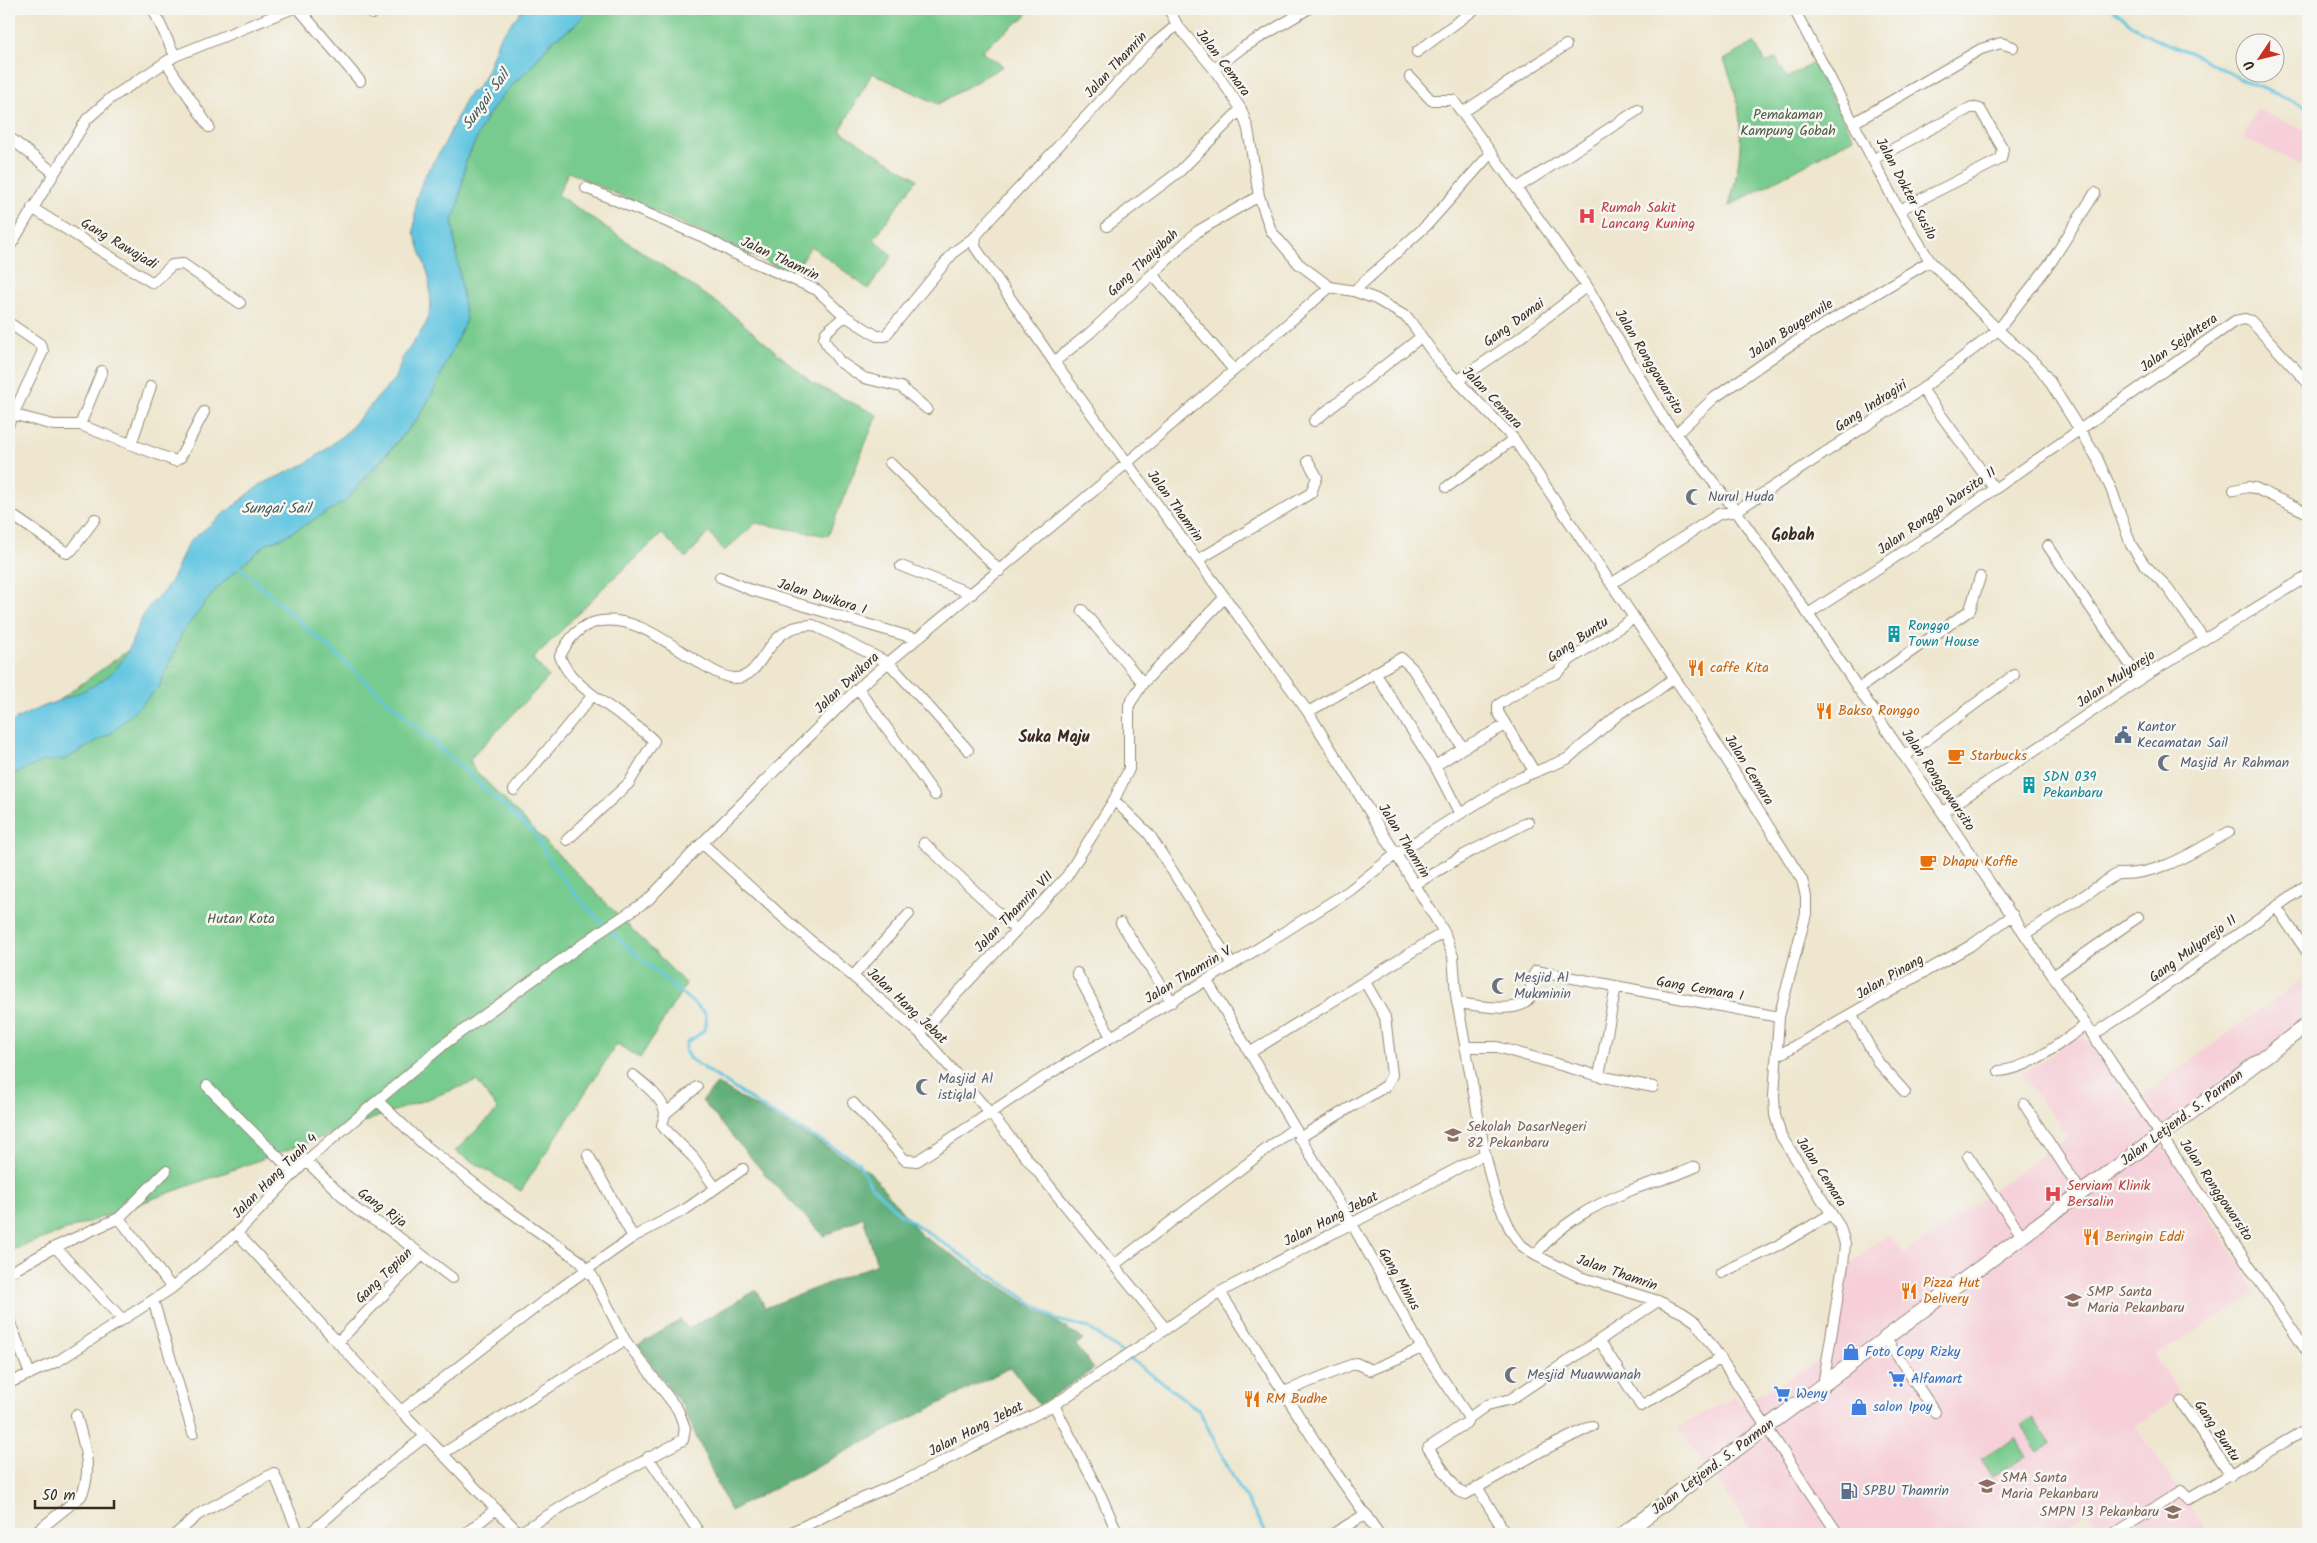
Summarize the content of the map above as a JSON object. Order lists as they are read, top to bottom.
{
  "streets": {
    "main road": ["Jalan Letjend. S. Parman"],
    "street": [
      "Jalan Cemara",
      "Jalan Thamrin",
      "Jalan Dokter Susilo",
      "Gang Rawajadi",
      "Gang Thaiyibah",
      "Gang Damai",
      "Jalan Bougenvile",
      "Jalan Sejahtera",
      "Jalan Ronggowarsito",
      "Gang Indragiri",
      "Jalan Ronggo Warsito II",
      "Jalan Dwikora I",
      "Gang Buntu",
      "Jalan Mulyorejo",
      "Jalan Dwikora",
      "Jalan Thamrin VII",
      "Gang Mulyorejo II",
      "Jalan Thamrin V",
      "Jalan Pinang",
      "Gang Cemara I",
      "Jalan Hang Jebat",
      "Jalan Hang Tuah 4",
      "Gang Rija",
      "Gang Tepian",
      "Gang Minus"
    ]
  },
  "crossings": [
    ["Jalan Cemara", "Jalan Thamrin"],
    ["Jalan Cemara", "Gang Thaiyibah"],
    ["Jalan Cemara", "Gang Damai"],
    ["Jalan Cemara", "Gang Indragiri"],
    ["Jalan Cemara", "Gang Buntu"],
    ["Jalan Cemara", "Jalan Thamrin V"],
    ["Jalan Cemara", "Jalan Pinang"],
    ["Jalan Cemara", "Gang Cemara I"],
    ["Jalan Cemara", "Jalan Letjend. S. Parman"],
    ["Jalan Thamrin", "Gang Thaiyibah"],
    ["Jalan Thamrin", "Jalan Dwikora"],
    ["Jalan Thamrin", "Jalan Thamrin VII"],
    ["Jalan Thamrin", "Jalan Thamrin V"],
    ["Jalan Thamrin", "Gang Cemara I"],
    ["Jalan Thamrin", "Jalan Hang Jebat"],
    ["Jalan Thamrin", "Jalan Letjend. S. Parman"],
    ["Jalan Dokter Susilo", "Jalan Bougenvile"],
    ["Jalan Dokter Susilo", "Jalan Sejahtera"],
    ["Jalan Dokter Susilo", "Gang Indragiri"],
    ["Jalan Dokter Susilo", "Jalan Ronggo Warsito II"],
    ["Jalan Dokter Susilo", "Jalan Mulyorejo"],
    ["Gang Damai", "Jalan Ronggowarsito"],
    ["Jalan Bougenvile", "Jalan Ronggowarsito"],
    ["Jalan Sejahtera", "Jalan Ronggo Warsito II"],
    ["Jalan Ronggowarsito", "Gang Indragiri"],
    ["Jalan Ronggowarsito", "Jalan Ronggo Warsito II"],
    ["Jalan Ronggowarsito", "Jalan Mulyorejo"],
    ["Jalan Ronggowarsito", "Gang Mulyorejo II"],
    ["Jalan Ronggowarsito", "Jalan Pinang"],
    ["Jalan Ronggowarsito", "Jalan Letjend. S. Parman"],
    ["Jalan Dwikora I", "Jalan Dwikora"],
    ["Gang Buntu", "Jalan Thamrin V"],
    ["Jalan Dwikora", "Jalan Hang Jebat"],
    ["Jalan Dwikora", "Jalan Hang Tuah 4"],
    ["Jalan Thamrin VII", "Jalan Hang Jebat"],
    ["Jalan Thamrin V", "Jalan Hang Jebat"],
    ["Jalan Thamrin V", "Gang Minus"],
    ["Jalan Hang Jebat", "Gang Minus"],
    ["Jalan Hang Tuah 4", "Gang Rija"],
    ["Gang Rija", "Gang Tepian"]
  ],
  "districts": ["Gobah", "Suka Maju"],
  "water": ["Sungai Sail"],
  "parks": ["Pemakaman Kampung Gobah", "Hutan Kota"],
  "places": {
    "hospital": ["Rumah Sakit Lancang Kuning", "Serviam Klinik Bersalin"],
    "mosque": [
      "Nurul Huda",
      "Masjid Ar Rahman",
      "Mesjid Al Mukminin",
      "Masjid Al istiqlal",
      "Mesjid Muawwanah"
    ],
    "building": ["Ronggo Town House", "SDN 039 Pekanbaru"],
    "restaurant": [
      "caffe Kita",
      "Bakso Ronggo",
      "Beringin Eddi",
      "Pizza Hut Delivery",
      "RM Budhe"
    ],
    "public building": ["Kantor Kecamatan Sail"],
    "cafe": ["Starbucks", "Dhapu Koffie"],
    "school or university": [
      "Sekolah DasarNegeri 82 Pekanbaru",
      "SMP Santa Maria Pekanbaru",
      "SMA Santa Maria Pekanbaru",
      "SMPN 13 Pekanbaru"
    ],
    "shop": ["Foto Copy Rizky", "salon Ipoy"],
    "supermarket": ["Alfamart", "Weny"],
    "fuel station": ["SPBU Thamrin"]
  },
  "scale_bar": "50 m",
  "north": "bottom left"
}
